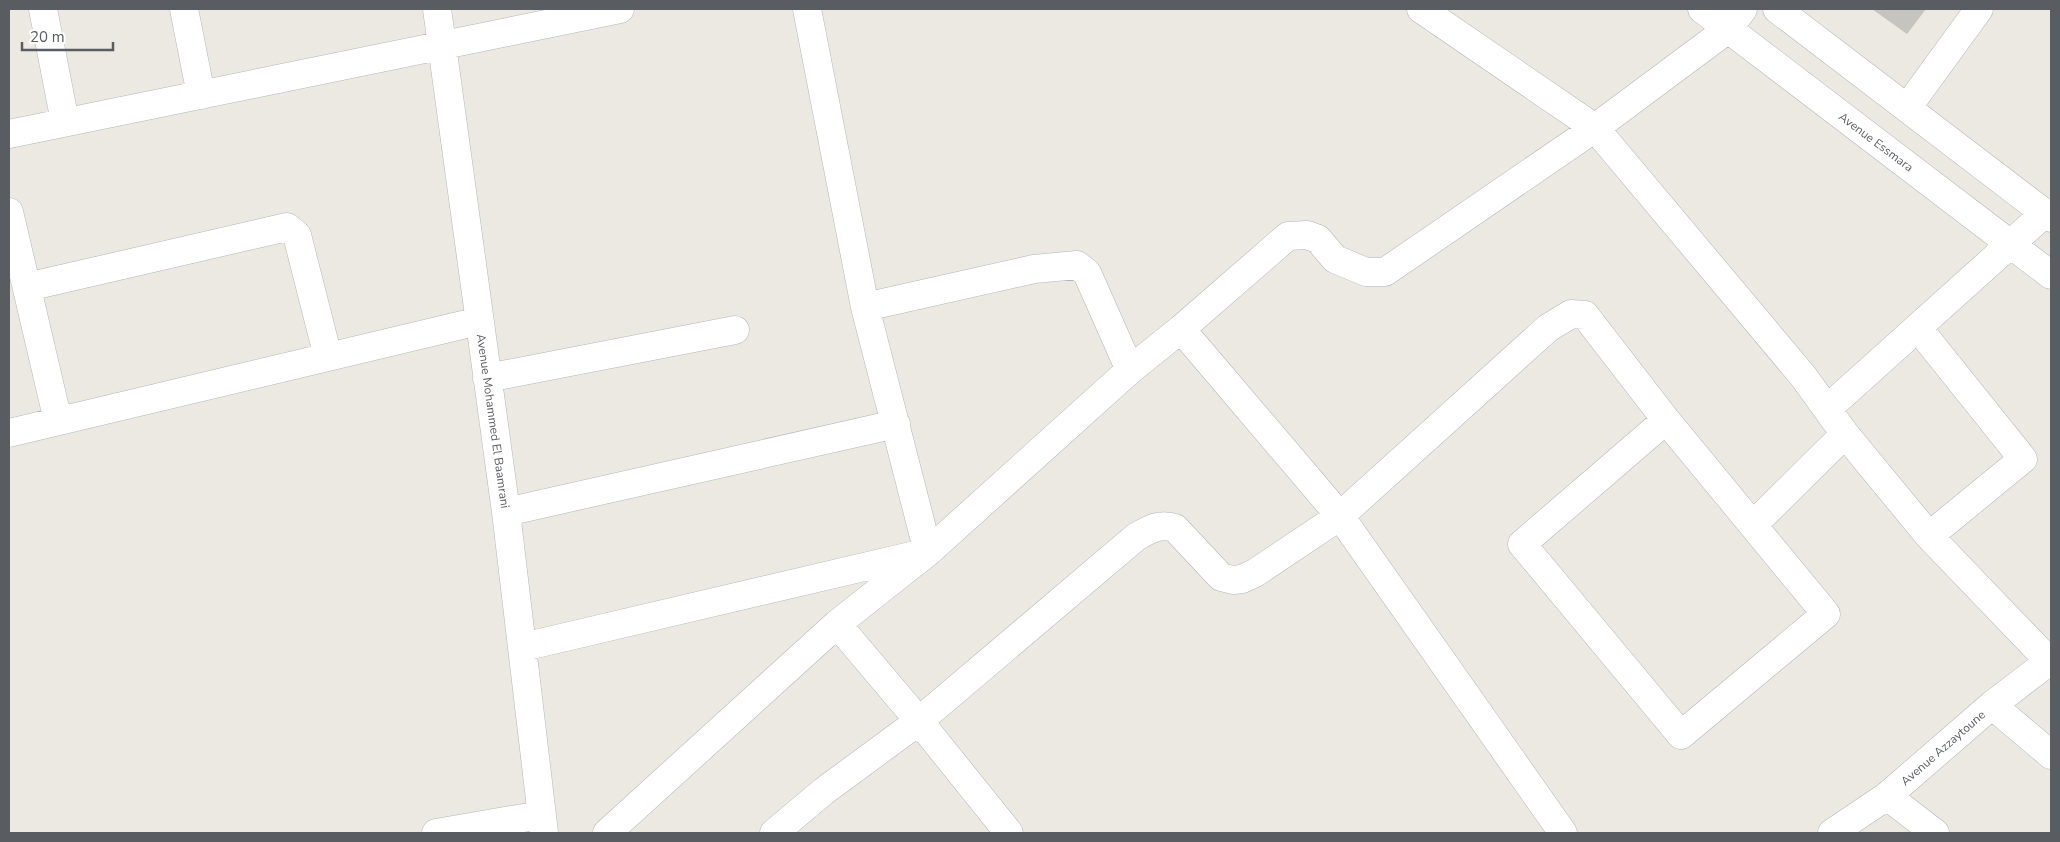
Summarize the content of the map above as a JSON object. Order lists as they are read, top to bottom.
{
  "streets": {
    "street": ["Avenue Essmara", "Avenue Mohammed El Baamrani", "Avenue Azzaytoune"]
  },
  "scale_bar": "20 m"
}
